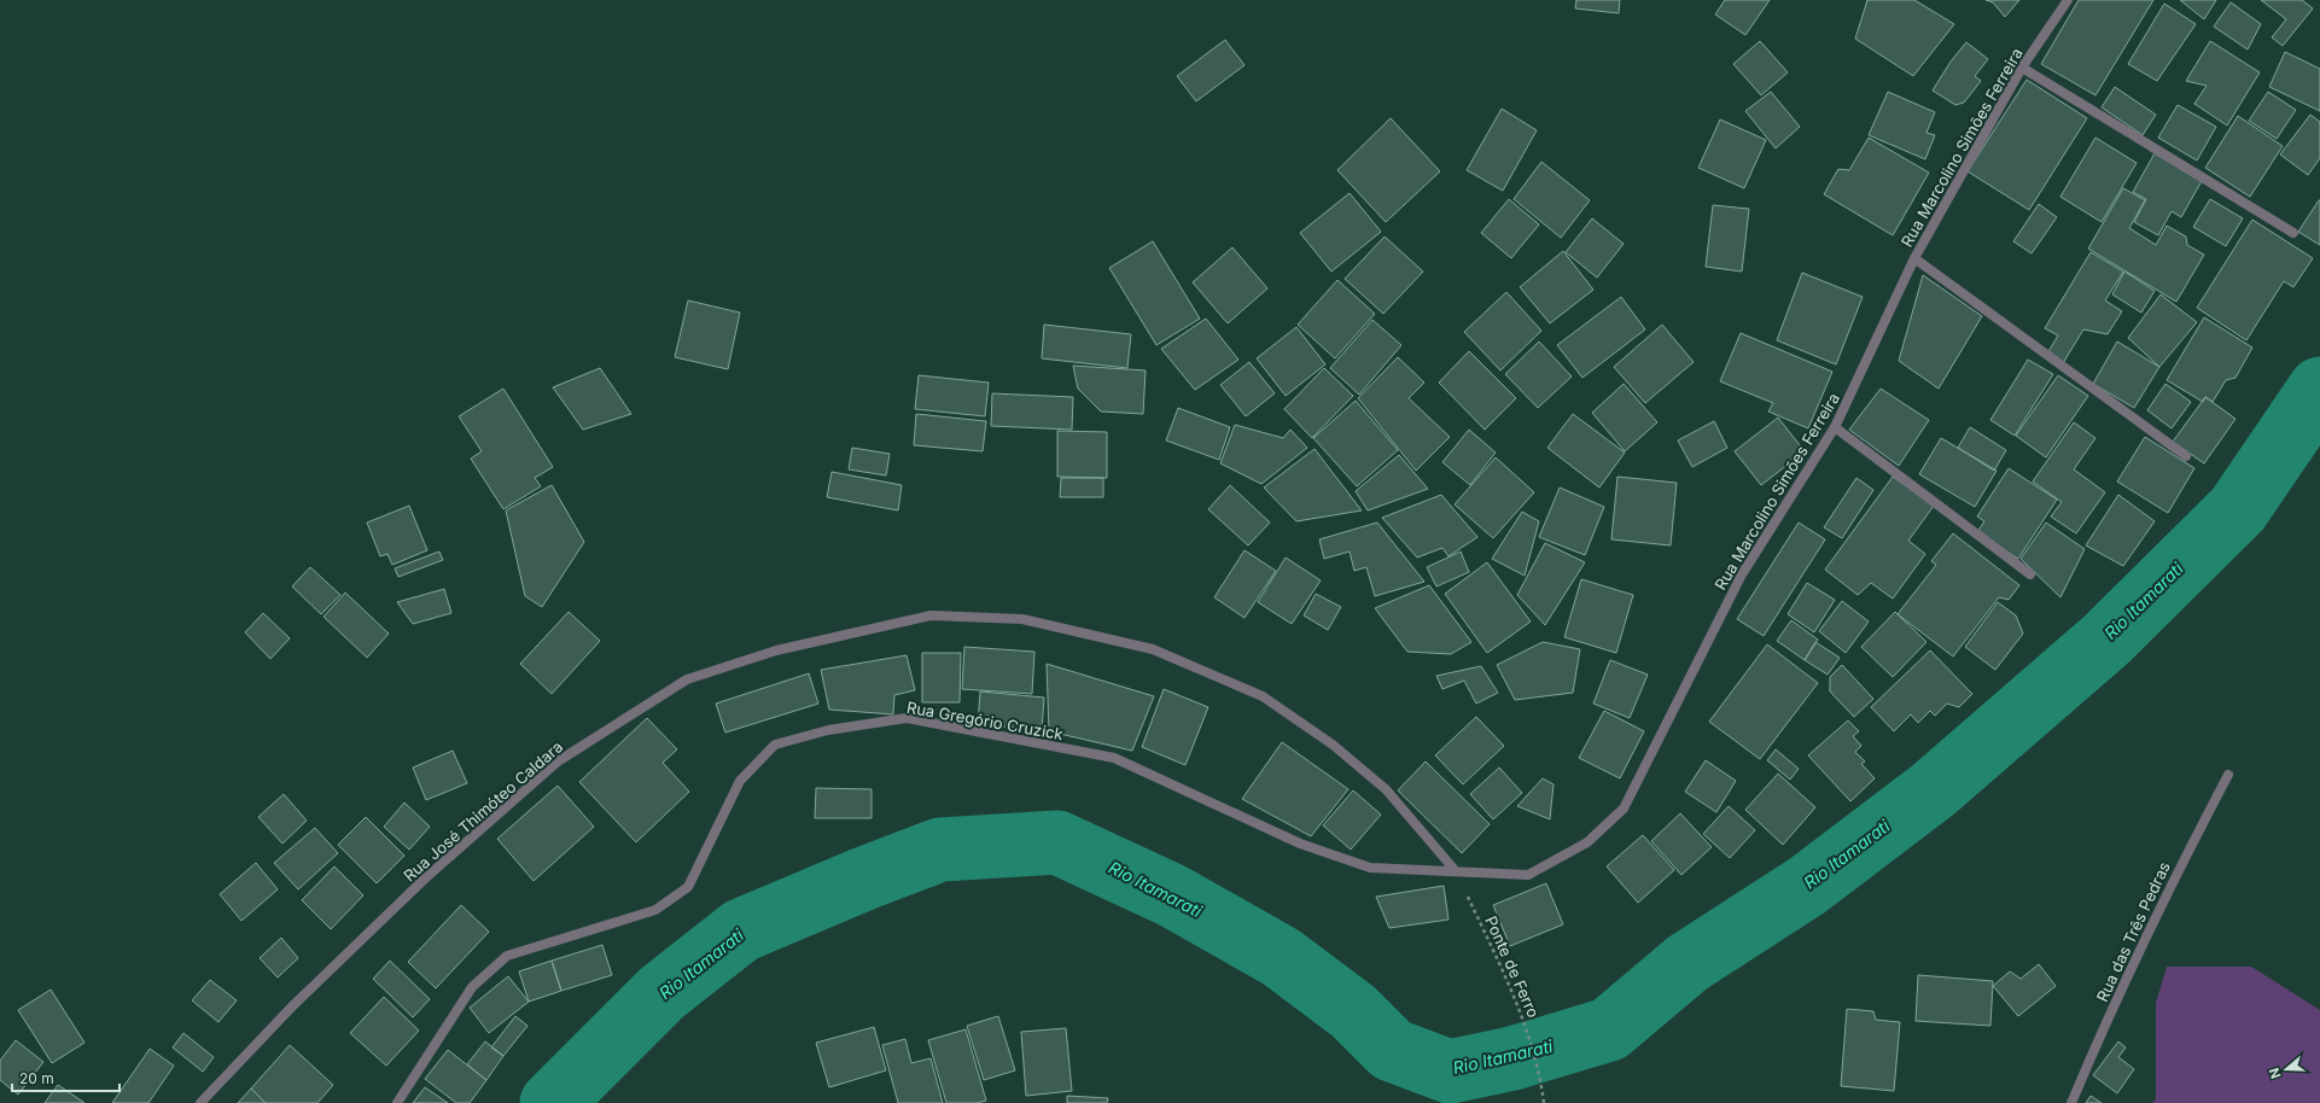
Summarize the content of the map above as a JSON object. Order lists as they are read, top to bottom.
{
  "streets": {
    "street": [
      "Rua Marcolino Simões Ferreira",
      "Rua Gregório Cruzick",
      "Rua José Thimóteo Caldara",
      "Rua das Três Pedras"
    ],
    "path": ["Ponte de Ferro"]
  },
  "crossings": [
    ["Rua Marcolino Simões Ferreira", "Rua Gregório Cruzick"],
    ["Rua Marcolino Simões Ferreira", "Rua José Thimóteo Caldara"],
    ["Rua Marcolino Simões Ferreira", "Ponte de Ferro"],
    ["Rua Gregório Cruzick", "Rua José Thimóteo Caldara"],
    ["Rua Gregório Cruzick", "Ponte de Ferro"],
    ["Rua José Thimóteo Caldara", "Ponte de Ferro"]
  ],
  "water": ["Rio Itamarati"],
  "scale_bar": "20 m",
  "north": "left"
}
